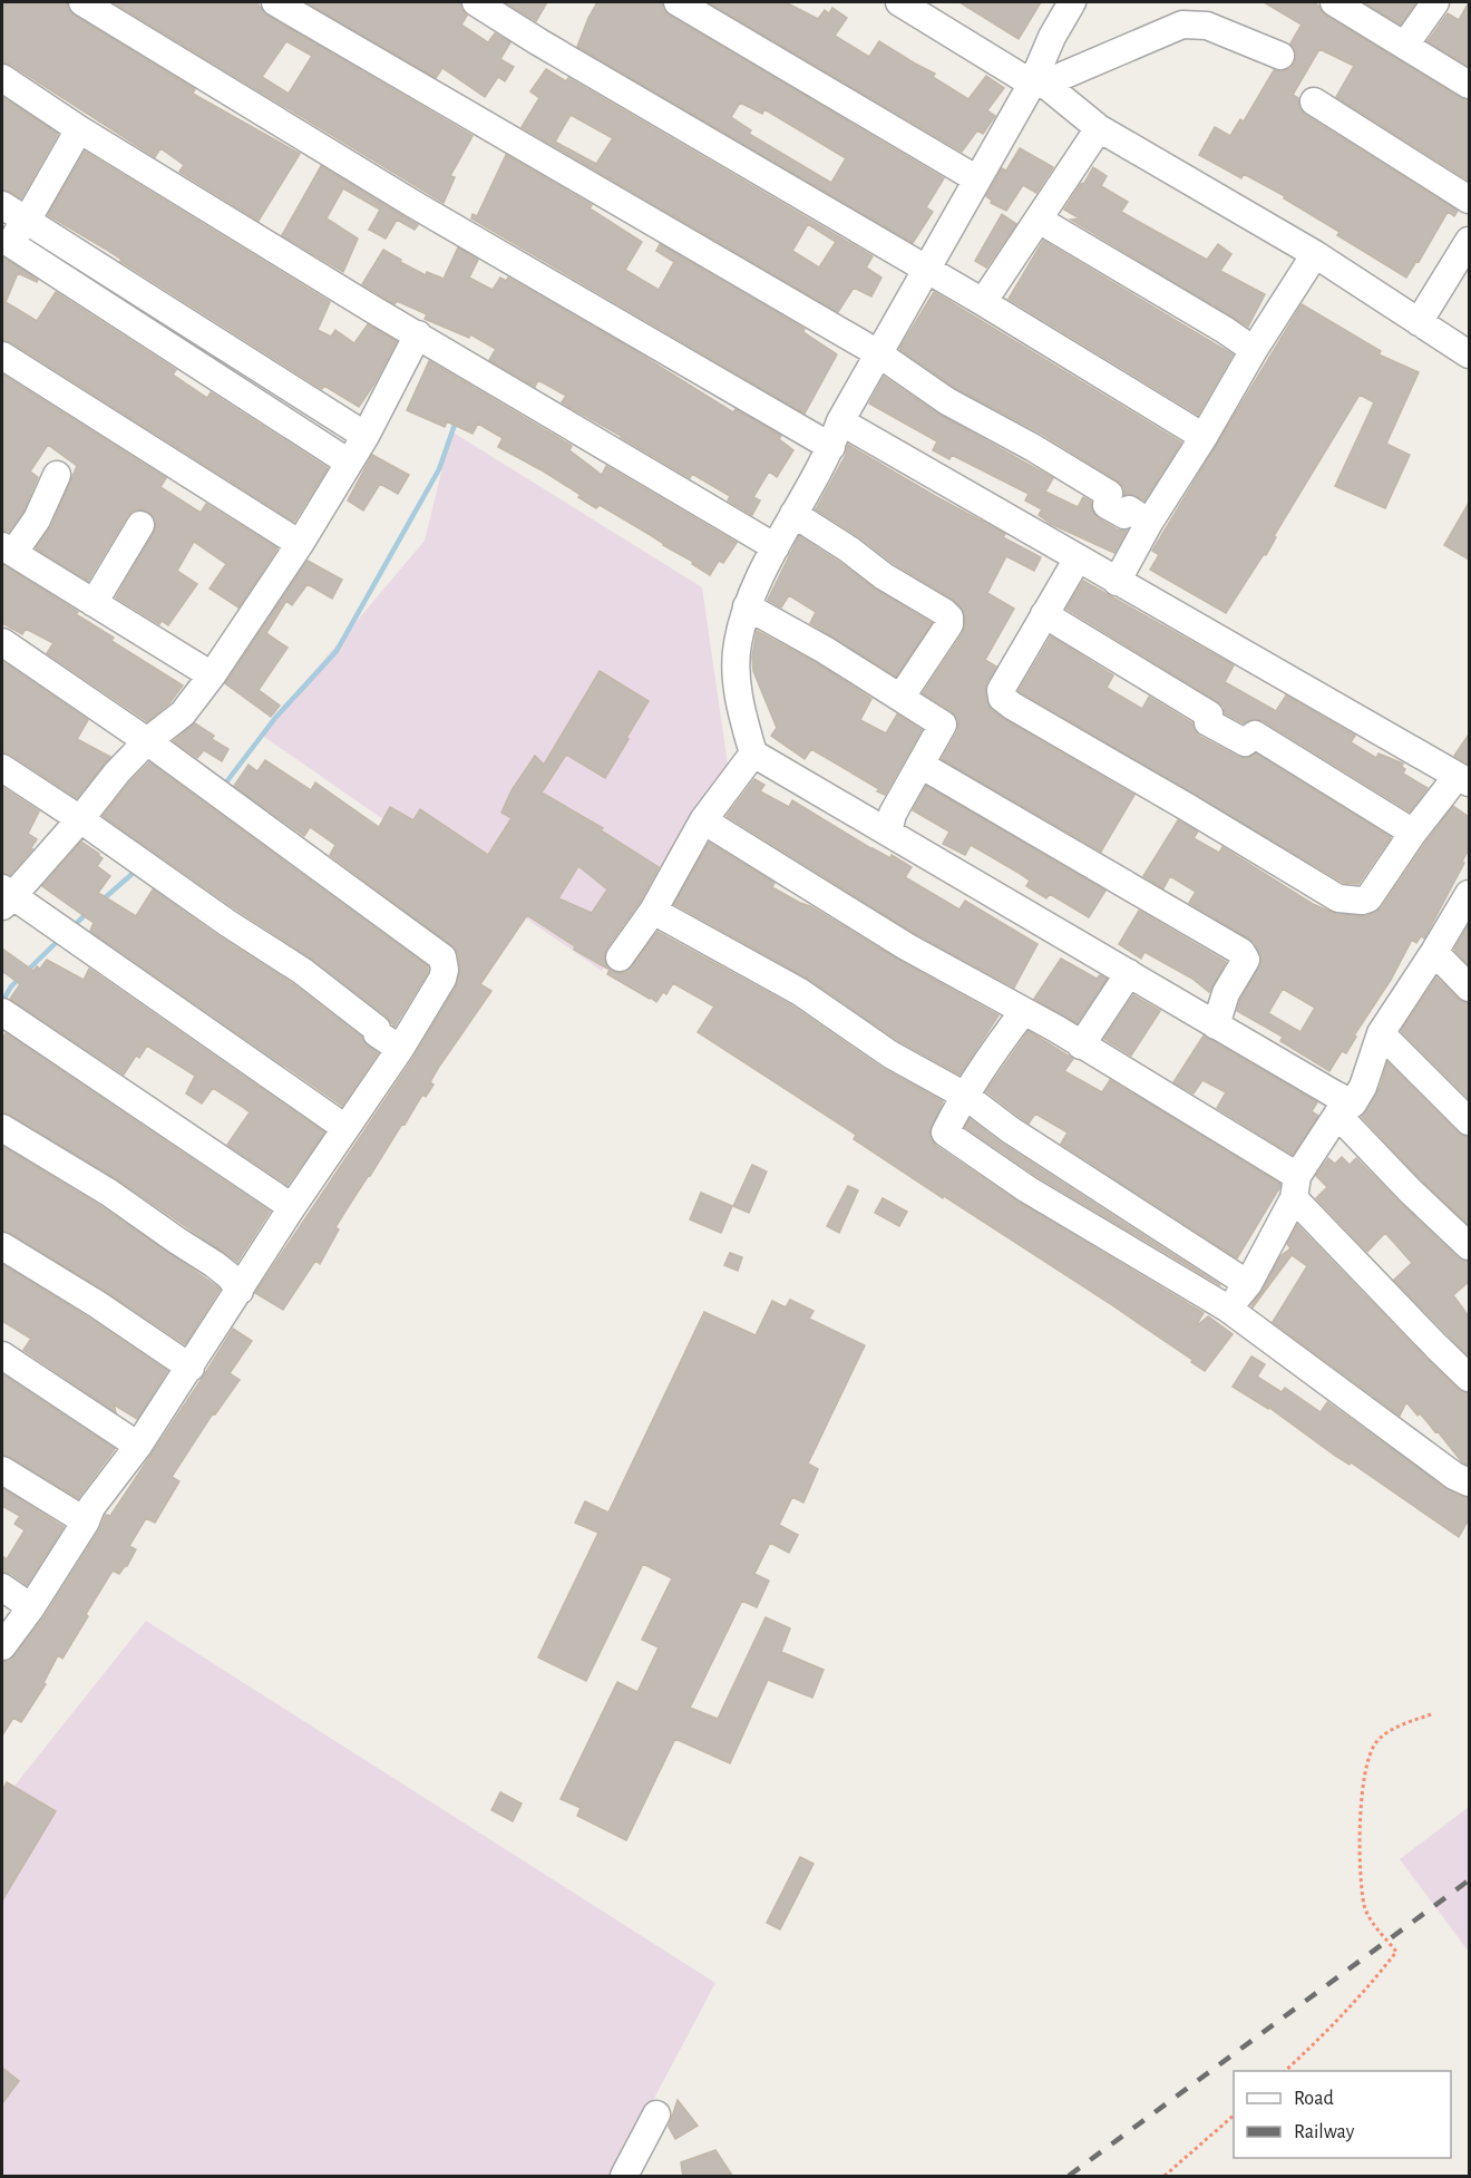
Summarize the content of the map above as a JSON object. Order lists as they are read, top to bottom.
{
  "legend": ["Road", "Railway"]
}
